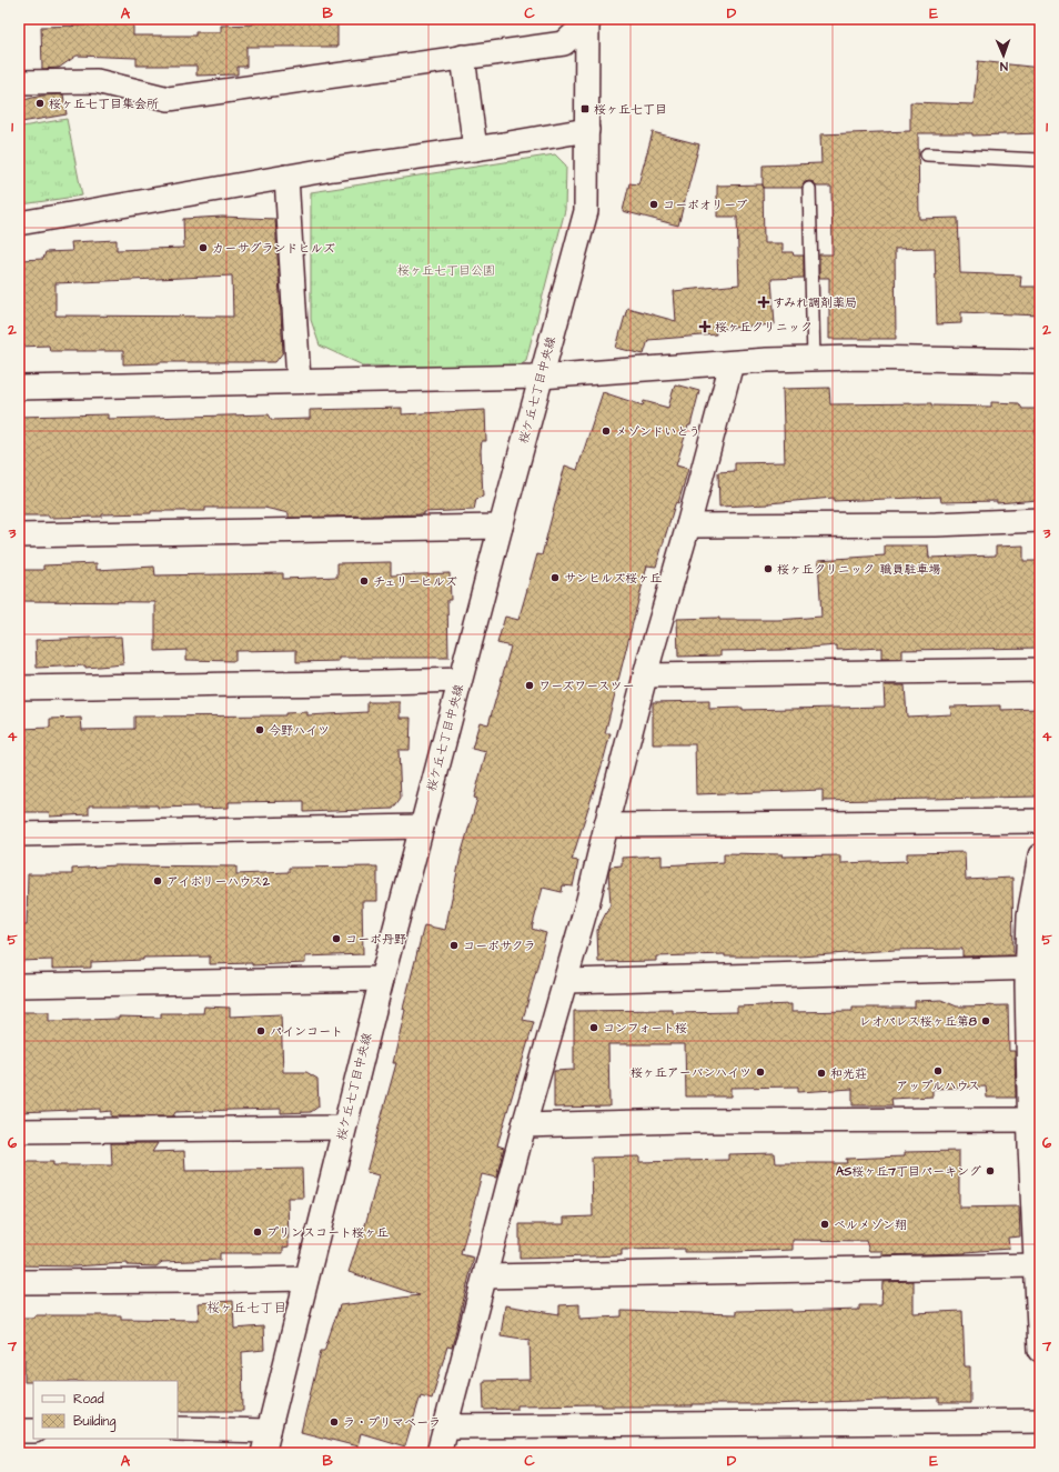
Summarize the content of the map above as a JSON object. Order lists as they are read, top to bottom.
{
  "streets": {
    "street": ["桜ケ丘七丁目中央線"]
  },
  "districts": ["桜ヶ丘七丁目"],
  "parks": ["桜ヶ丘七丁目公園"],
  "places": {
    "other": [
      "桜ヶ丘七丁目集会所",
      "コーポオリーブ",
      "カーサグランドヒルズ",
      "メゾンドいとう",
      "桜ヶ丘クリニック 職員駐車場",
      "サンヒルズ桜ヶ丘",
      "チェリーヒルズ",
      "ワーズワースツー",
      "今野ハイツ",
      "アイボリーハウス2",
      "コーポ丹野",
      "コーポサクラ",
      "レオパレス桜ヶ丘第8",
      "コンフォート桜",
      "パインコート",
      "アップルハウス",
      "桜ヶ丘アーバンハイツ",
      "和光荘",
      "AS桜ヶ丘7丁目パーキング",
      "ベルメゾン翔",
      "プリンスコート桜ヶ丘",
      "ラ・プリマベーラ"
    ],
    "transit": ["桜ヶ丘七丁目"],
    "health": ["すみれ調剤薬局", "桜ヶ丘クリニック"]
  },
  "legend": ["Road", "Building"],
  "north": "bottom",
  "grid": {
    "columns": [
      "A",
      "B",
      "C",
      "D",
      "E"
    ],
    "rows": [
      "1",
      "2",
      "3",
      "4",
      "5",
      "6",
      "7"
    ]
  }
}
